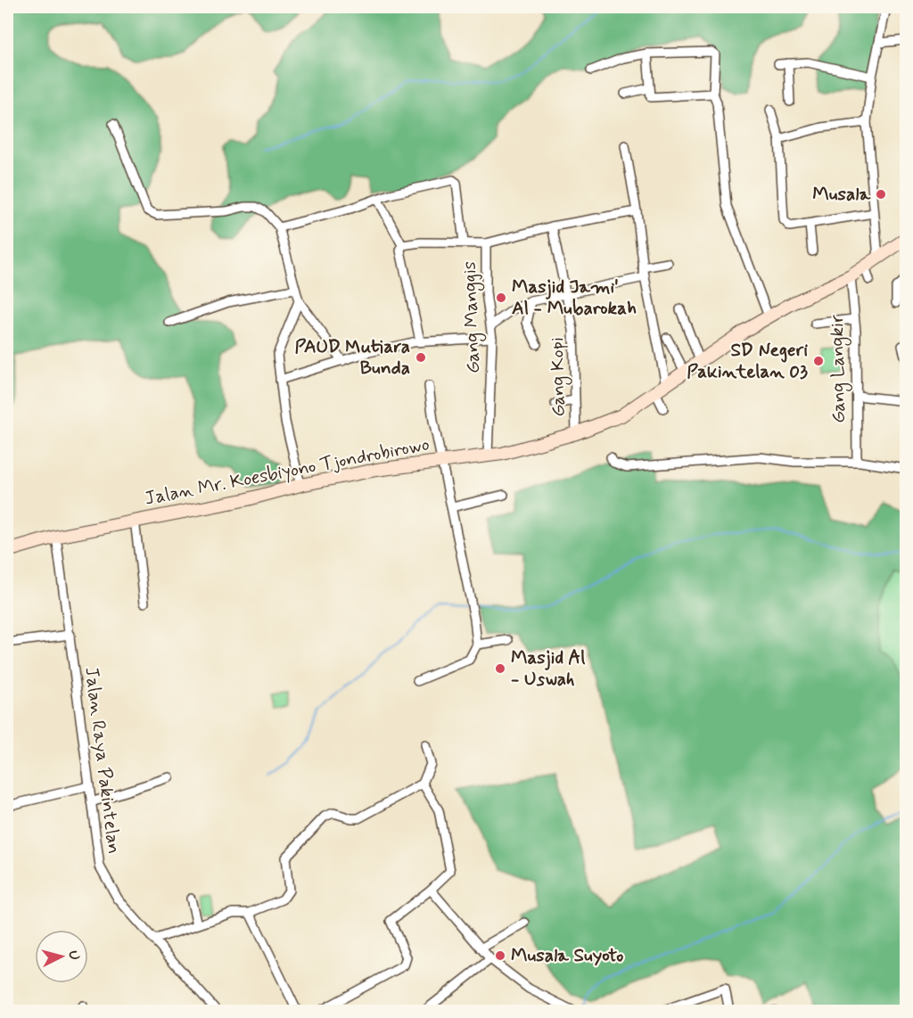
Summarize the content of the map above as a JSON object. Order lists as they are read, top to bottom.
{
  "streets": {
    "main road": ["Jalan Mr. Koesbiyono Tjondrobirowo"],
    "street": [
      "Gang Manggis",
      "Gang Langkir",
      "Gang Kopi",
      "Jalan Raya Pakintelan"
    ]
  },
  "crossings": [
    ["Gang Manggis", "Jalan Mr. Koesbiyono Tjondrobirowo"],
    ["Gang Langkir", "Jalan Mr. Koesbiyono Tjondrobirowo"],
    ["Gang Kopi", "Jalan Mr. Koesbiyono Tjondrobirowo"],
    ["Jalan Mr. Koesbiyono Tjondrobirowo", "Jalan Raya Pakintelan"]
  ],
  "places": [
    "Musala",
    "Masjid Jami' Al - Mubarokah",
    "PAUD Mutiara Bunda",
    "SD Negeri Pakintelan 03",
    "Masjid Al - Uswah",
    "Musala Suyoto"
  ],
  "north": "right"
}
